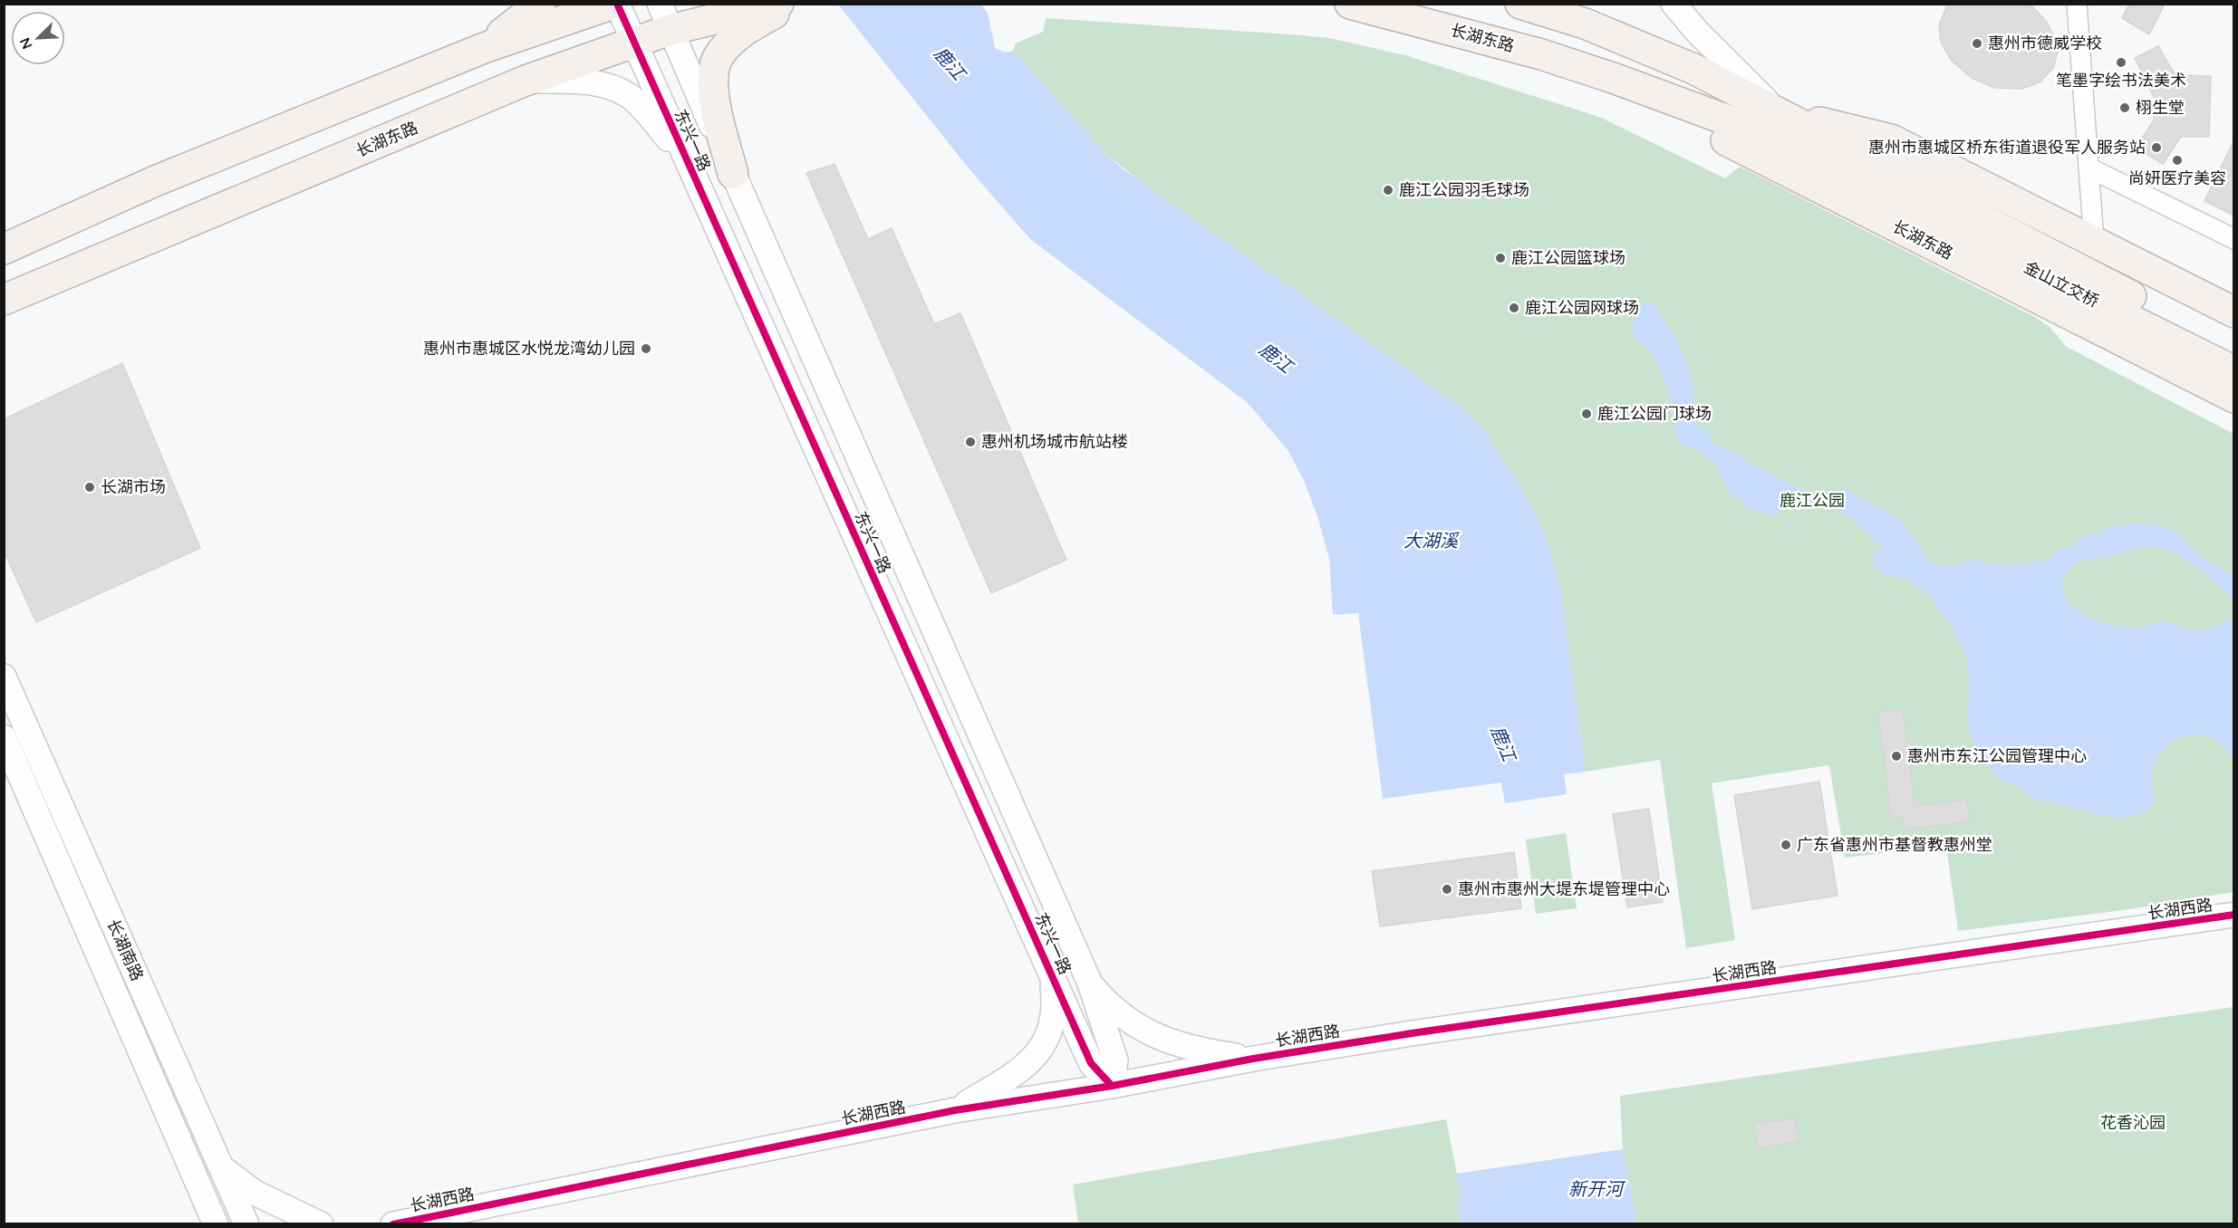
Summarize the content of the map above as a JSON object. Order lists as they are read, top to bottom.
{
  "streets": {
    "main road": ["长湖东路", "金山立交桥"],
    "street": ["东兴一路", "长湖西路", "长湖南路"]
  },
  "crossings": [
    ["长湖东路", "东兴一路"],
    ["长湖东路", "金山立交桥"],
    ["东兴一路", "长湖西路"]
  ],
  "water": ["鹿江", "大湖溪", "新开河"],
  "parks": ["鹿江公园", "花香沁园"],
  "places": [
    "惠州市德威学校",
    "笔墨字绘书法美术",
    "栩生堂",
    "惠州市惠城区桥东街道退役军人服务站",
    "尚妍医疗美容",
    "鹿江公园羽毛球场",
    "鹿江公园篮球场",
    "鹿江公园网球场",
    "惠州市惠城区水悦龙湾幼儿园",
    "鹿江公园门球场",
    "惠州机场城市航站楼",
    "长湖市场",
    "惠州市东江公园管理中心",
    "广东省惠州市基督教惠州堂",
    "惠州市惠州大堤东堤管理中心"
  ],
  "north": "bottom left"
}
